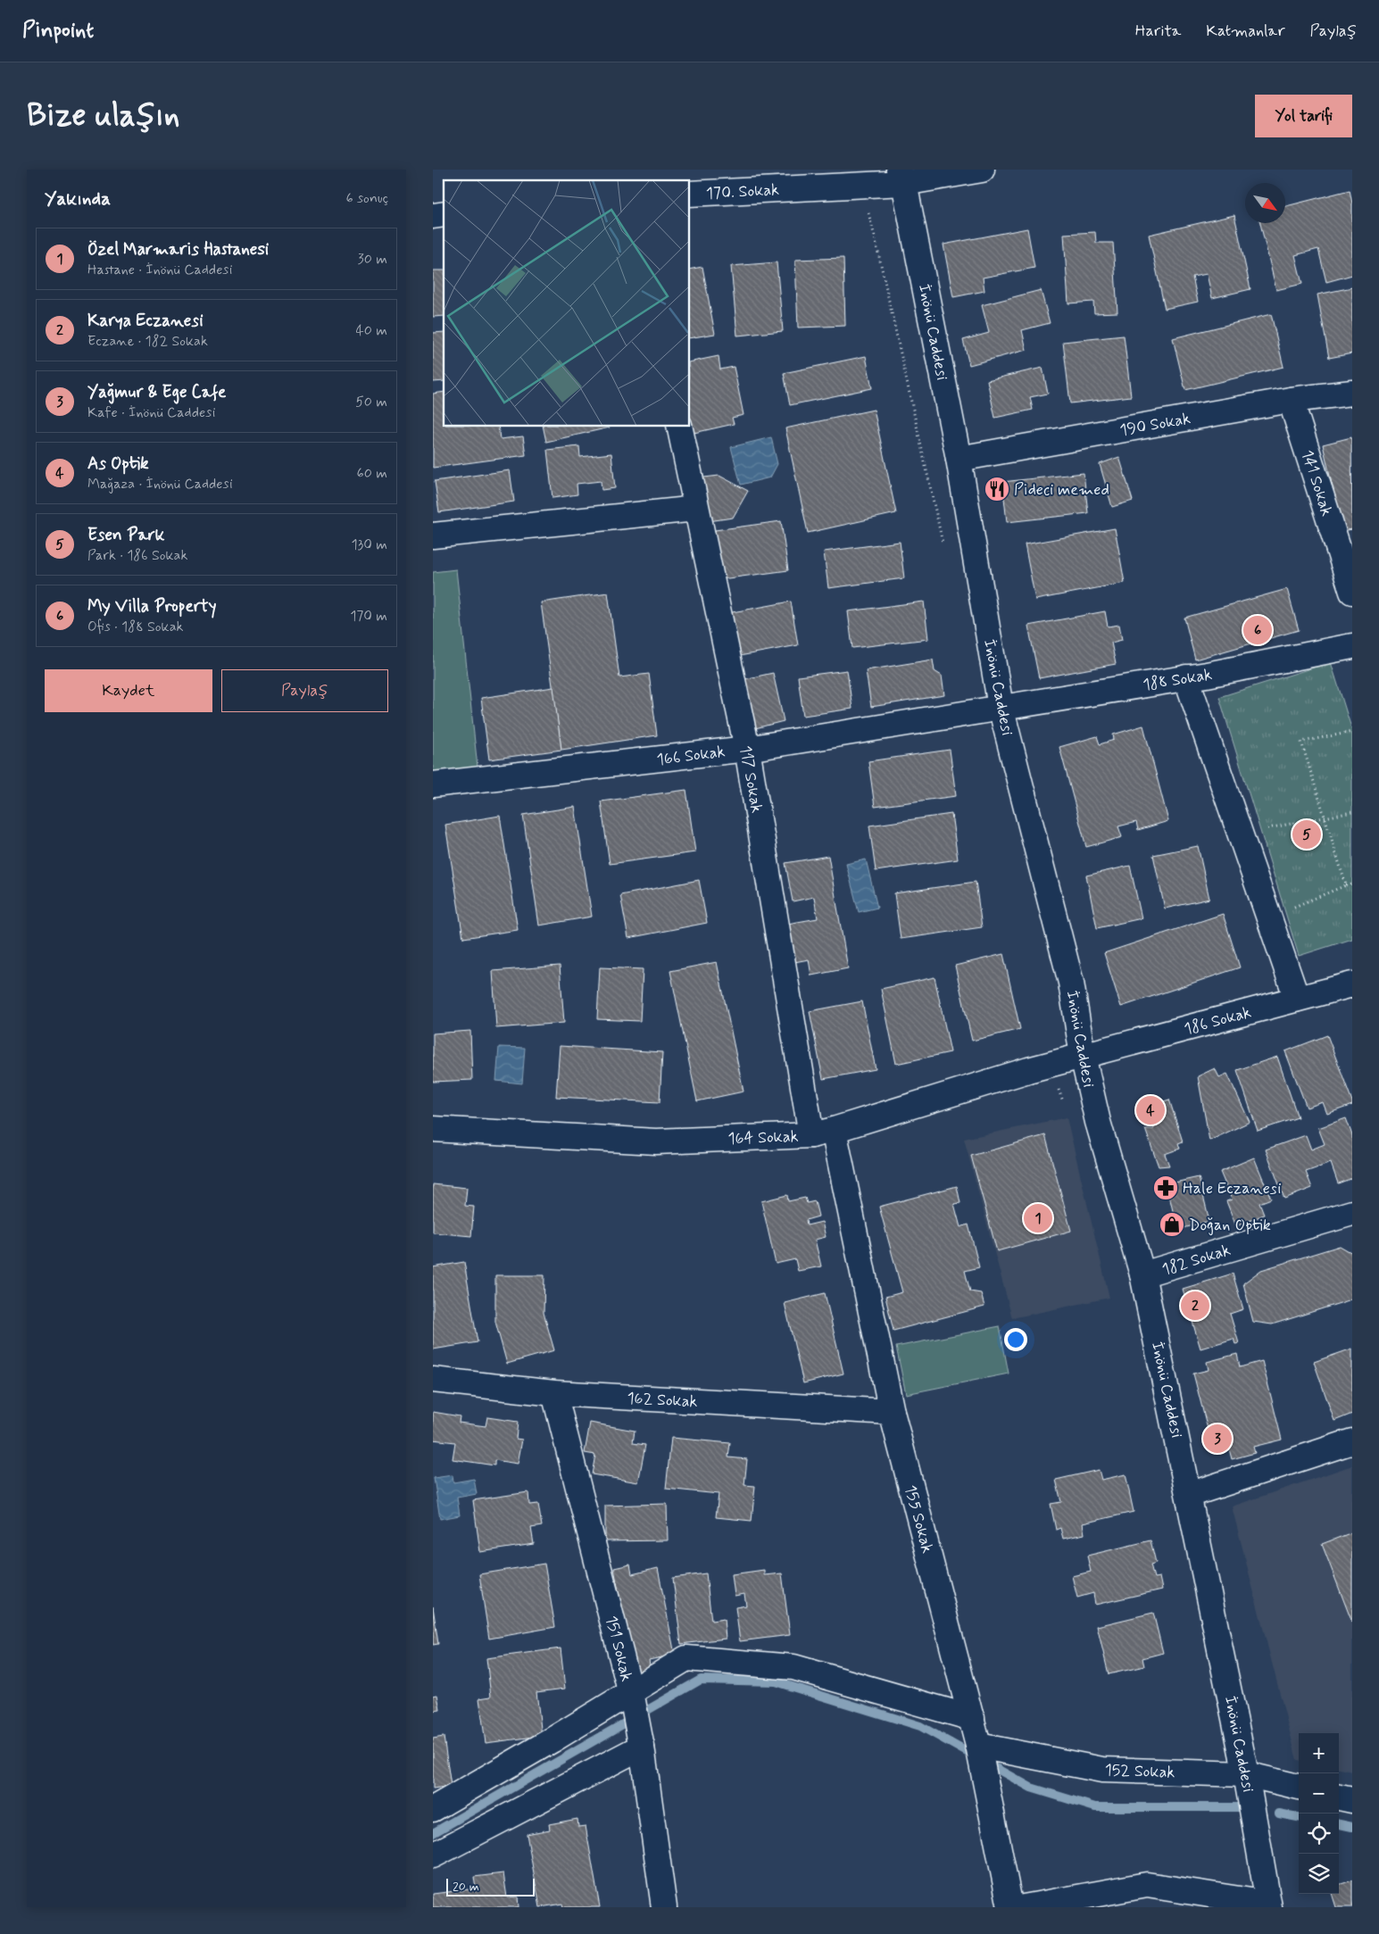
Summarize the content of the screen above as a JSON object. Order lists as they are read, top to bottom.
{
  "streets": {
    "street": [
      "170. Sokak",
      "İnönü Caddesi",
      "190 Sokak",
      "141 Sokak",
      "188 Sokak",
      "166 Sokak",
      "117 Sokak",
      "186 Sokak",
      "164 Sokak",
      "182 Sokak",
      "162 Sokak",
      "155 Sokak",
      "151 Sokak",
      "152 Sokak"
    ]
  },
  "crossings": [
    ["170. Sokak", "İnönü Caddesi"],
    ["İnönü Caddesi", "190 Sokak"],
    ["İnönü Caddesi", "188 Sokak"],
    ["İnönü Caddesi", "166 Sokak"],
    ["İnönü Caddesi", "186 Sokak"],
    ["İnönü Caddesi", "164 Sokak"],
    ["İnönü Caddesi", "182 Sokak"],
    ["İnönü Caddesi", "152 Sokak"],
    ["190 Sokak", "141 Sokak"],
    ["188 Sokak", "166 Sokak"],
    ["166 Sokak", "117 Sokak"],
    ["117 Sokak", "164 Sokak"],
    ["117 Sokak", "155 Sokak"],
    ["186 Sokak", "164 Sokak"],
    ["164 Sokak", "155 Sokak"],
    ["162 Sokak", "155 Sokak"],
    ["162 Sokak", "151 Sokak"],
    ["155 Sokak", "152 Sokak"]
  ],
  "places": {
    "restaurant": ["Pideci memed"],
    "pharmacy": ["Hale Eczanesi"],
    "shop": ["Doğan Optik"]
  },
  "scale_bar": "20 m",
  "north": "bottom right",
  "page": {
    "header": "Pinpoint",
    "nav": ["Harita", "Katmanlar", "Paylaş"],
    "buttons": [
      "Yol tarifi",
      ["Kaydet", "Paylaş"]
    ],
    "title": "Bize ulaşın",
    "heading": ["Yakında", "6 sonuç"],
    "list": [
      {
        "mark": "1",
        "name": "Özel Marmaris Hastanesi",
        "note": "Hastane · İnönü Caddesi",
        "value": "30 m"
      },
      {
        "mark": "2",
        "name": "Karya Eczanesi",
        "note": "Eczane · 182 Sokak",
        "value": "40 m"
      },
      {
        "mark": "3",
        "name": "Yağmur & Ege Cafe",
        "note": "Kafe · İnönü Caddesi",
        "value": "50 m"
      },
      {
        "mark": "4",
        "name": "As Optik",
        "note": "Mağaza · İnönü Caddesi",
        "value": "60 m"
      },
      {
        "mark": "5",
        "name": "Esen Park",
        "note": "Park · 186 Sokak",
        "value": "130 m"
      },
      {
        "mark": "6",
        "name": "My Villa Property",
        "note": "Ofis · 188 Sokak",
        "value": "170 m"
      }
    ],
    "pins": [
      "6",
      "5",
      "4",
      "1",
      "2",
      "3"
    ],
    "map_buttons": ["+", "−"],
    "scale": "20 m"
  }
}
